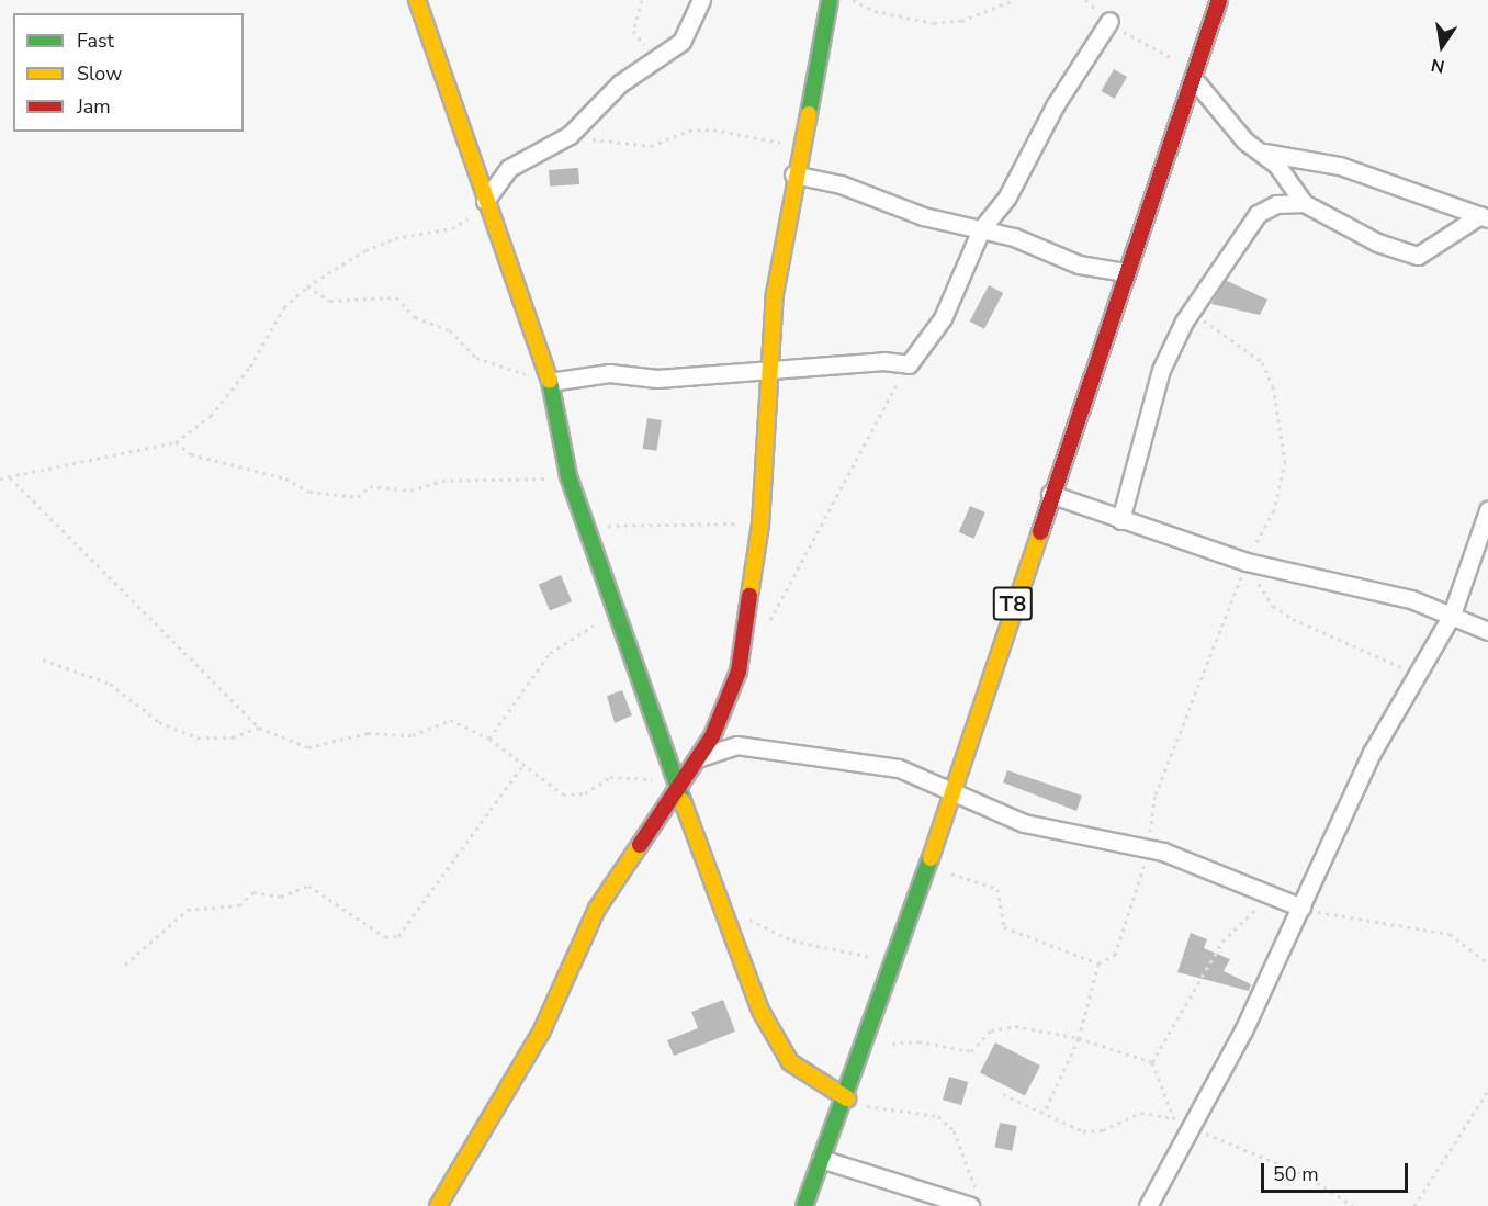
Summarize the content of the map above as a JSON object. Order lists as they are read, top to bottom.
{
  "streets": {
    "main road": ["T8"]
  },
  "legend": ["Fast", "Slow", "Jam"],
  "scale_bar": "50 m",
  "north": "bottom"
}
